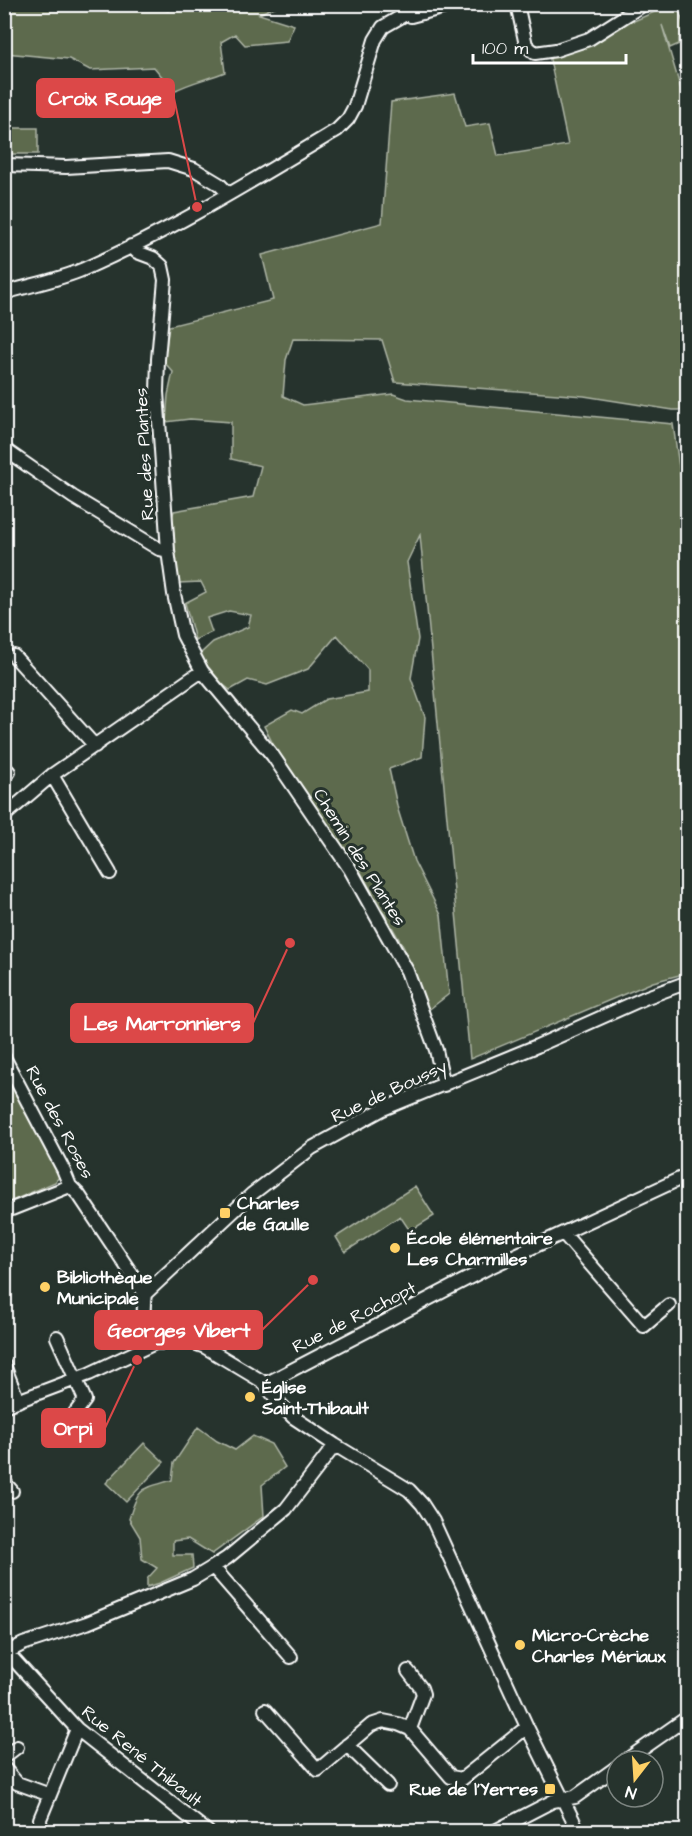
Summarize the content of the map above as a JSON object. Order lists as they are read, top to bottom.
{
  "streets": {
    "street": [
      "Rue des Plantes",
      "Chemin des Plantes",
      "Rue de Boussy",
      "Rue des Roses",
      "Rue de Rochopt",
      "Rue René Thibault"
    ]
  },
  "crossings": [
    ["Rue des Plantes", "Chemin des Plantes"],
    ["Chemin des Plantes", "Rue de Boussy"],
    ["Rue de Boussy", "Rue des Roses"]
  ],
  "places": {
    "other": [
      "Croix Rouge",
      "Les Marronniers",
      "École élémentaire Les Charmilles",
      "Georges Vibert",
      "Bibliothèque Municipale",
      "Orpi",
      "Église Saint-Thibault",
      "Micro-Crèche Charles Mériaux"
    ],
    "transit": ["Charles de Gaulle", "Rue de l'Yerres"]
  },
  "scale_bar": "100 m",
  "north": "bottom"
}
